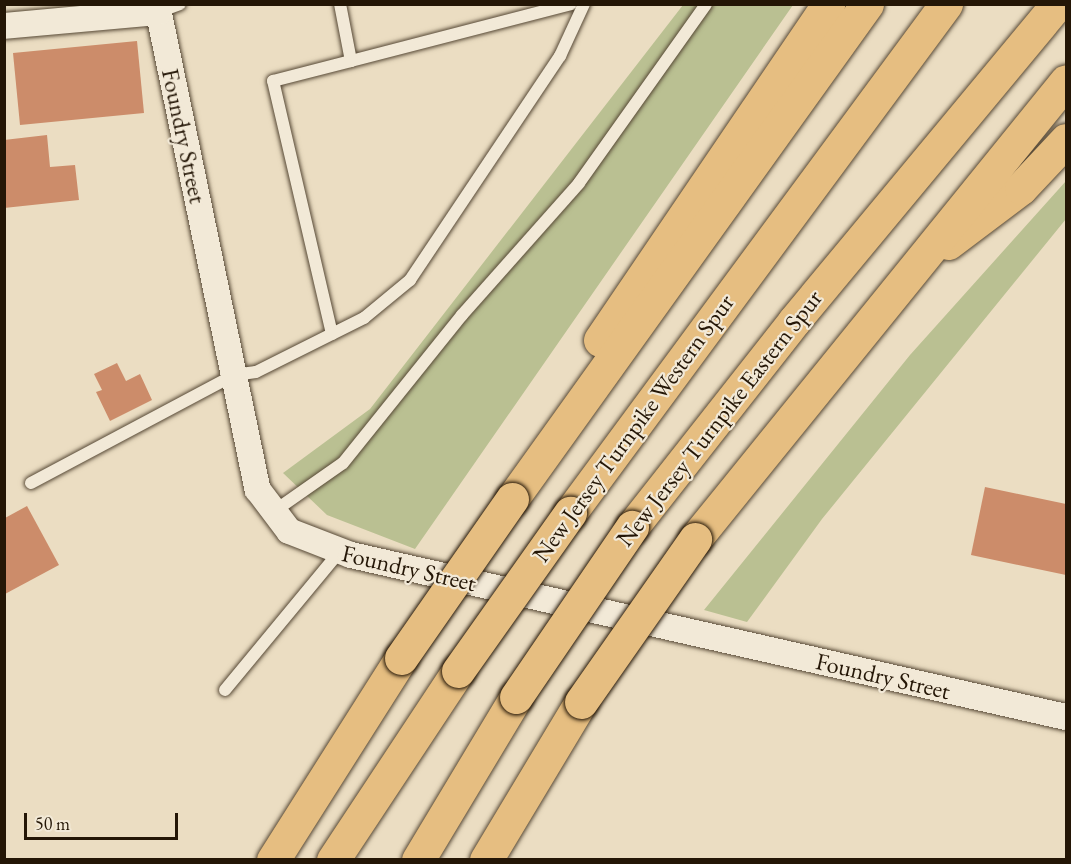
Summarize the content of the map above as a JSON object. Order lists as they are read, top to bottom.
{
  "streets": {
    "highway": ["New Jersey Turnpike Eastern Spur", "New Jersey Turnpike Western Spur"],
    "street": ["Foundry Street"]
  },
  "scale_bar": "50 m"
}
